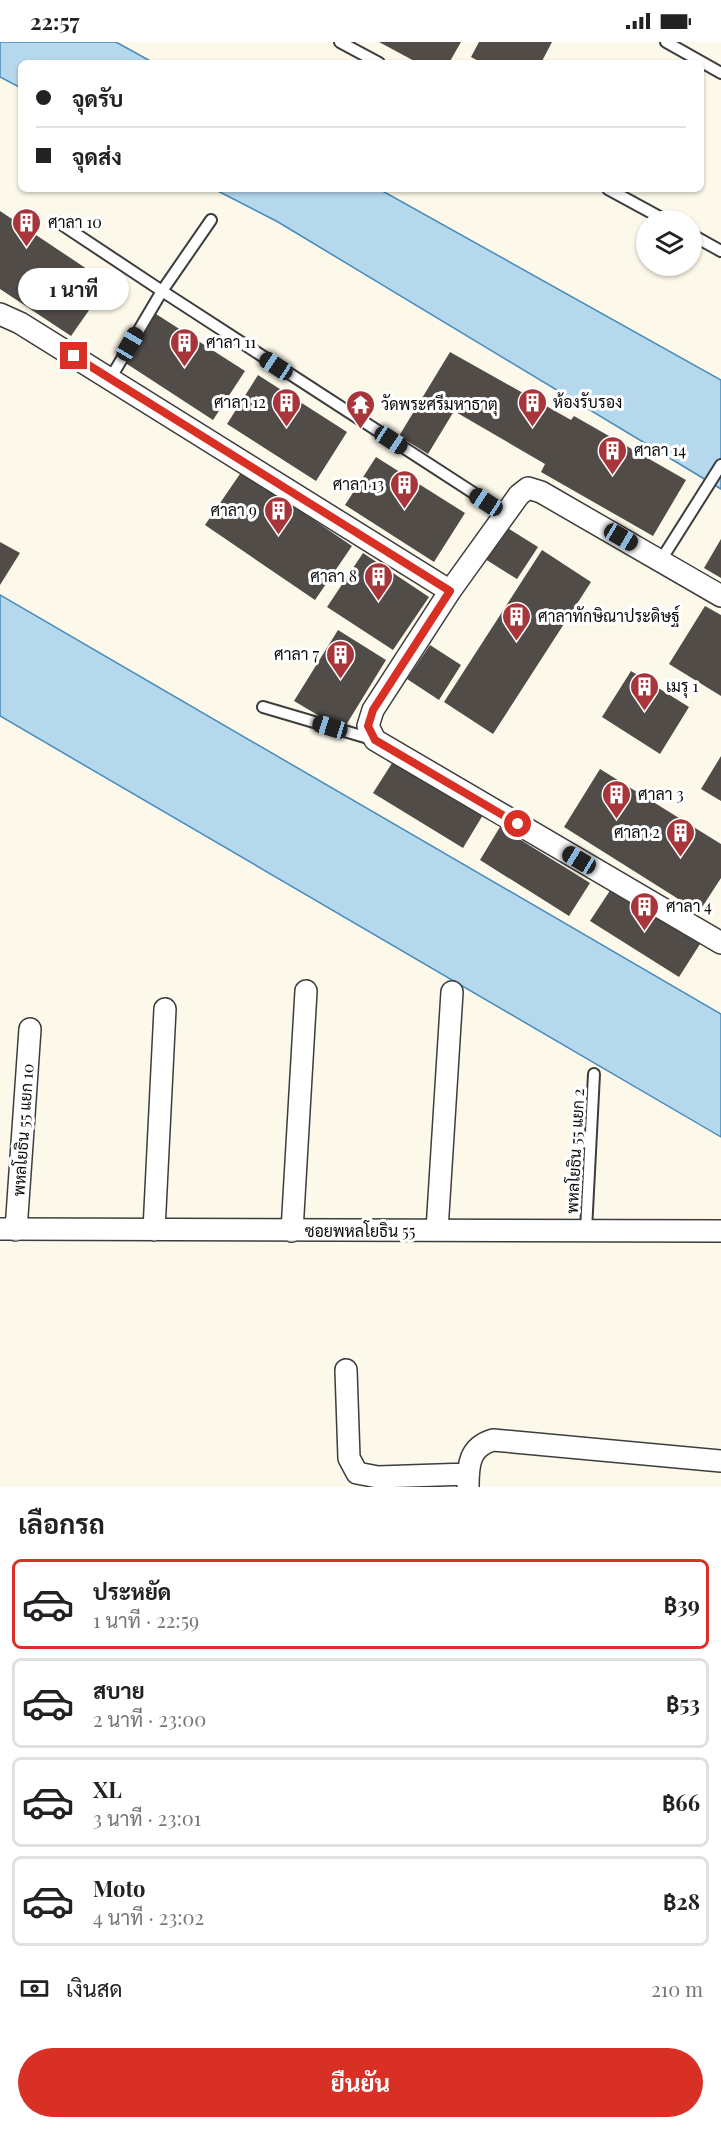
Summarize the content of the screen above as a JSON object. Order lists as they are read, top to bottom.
{
  "streets": {
    "street": ["พหลโยธิน 55 แยก 10", "ซอยพหลโยธิน 55"],
    "lane": ["พหลโยธิน 55 แยก 2"]
  },
  "crossings": [
    ["พหลโยธิน 55 แยก 10", "ซอยพหลโยธิน 55"],
    ["พหลโยธิน 55 แยก 2", "ซอยพหลโยธิน 55"]
  ],
  "places": {
    "building": [
      "ศาลา 10",
      "ศาลา 11",
      "ศาลา 12",
      "ห้องรับรอง",
      "ศาลา 14",
      "ศาลา 13",
      "ศาลา 9",
      "ศาลา 8",
      "ศาลาทักษิณาประดิษฐ์",
      "ศาลา 7",
      "เมรุ 1",
      "ศาลา 3",
      "ศาลา 2",
      "ศาลา 4"
    ],
    "temple": ["วัดพระศรีมหาธาตุ"]
  },
  "page": {
    "status": "22:57",
    "banner": ["จุดรับ", "จุดส่ง"],
    "bubble": "1 นาที",
    "heading": "เลือกรถ",
    "list": [
      {
        "name": "ประหยัด",
        "note": "1 นาที · 22:59",
        "value": "฿39"
      },
      {
        "name": "สบาย",
        "note": "2 นาที · 23:00",
        "value": "฿53"
      },
      {
        "name": "XL",
        "note": "3 นาที · 23:01",
        "value": "฿66"
      },
      {
        "name": "Moto",
        "note": "4 นาที · 23:02",
        "value": "฿28"
      }
    ],
    "pay": ["เงินสด", "210 m"],
    "buttons": "ยืนยัน"
  }
}
